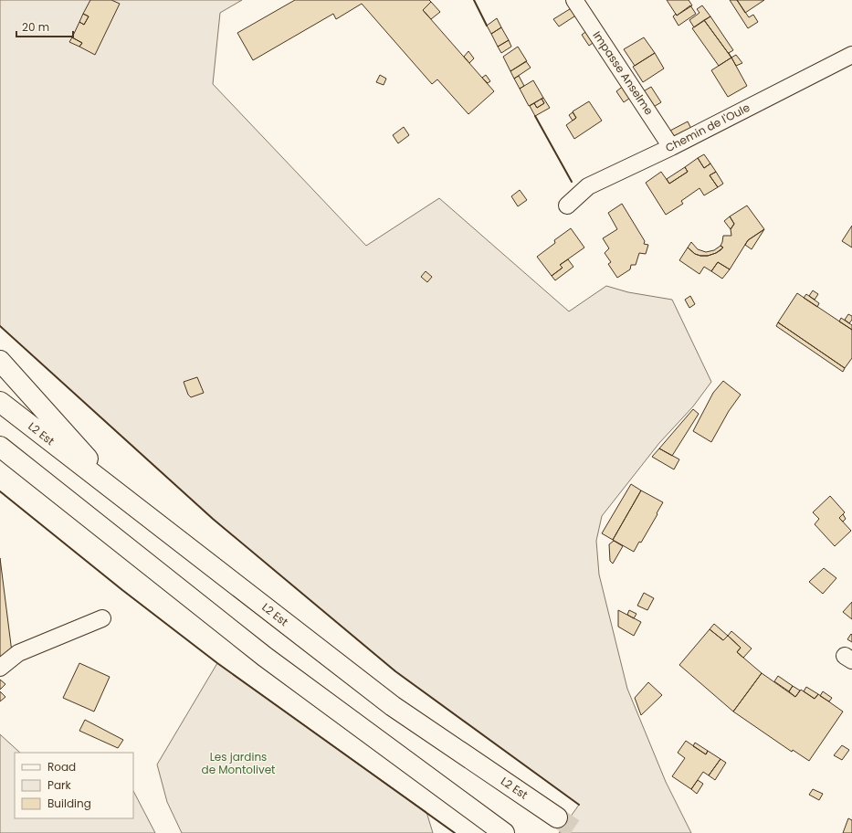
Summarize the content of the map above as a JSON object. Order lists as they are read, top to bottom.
{
  "streets": {
    "highway": ["L2 Est"],
    "street": ["Impasse Anselme", "Chemin de l'Oule"]
  },
  "crossings": [
    ["Impasse Anselme", "Chemin de l'Oule"]
  ],
  "parks": ["Les jardins de Montolivet"],
  "legend": ["Road", "Park", "Building"],
  "scale_bar": "20 m"
}
